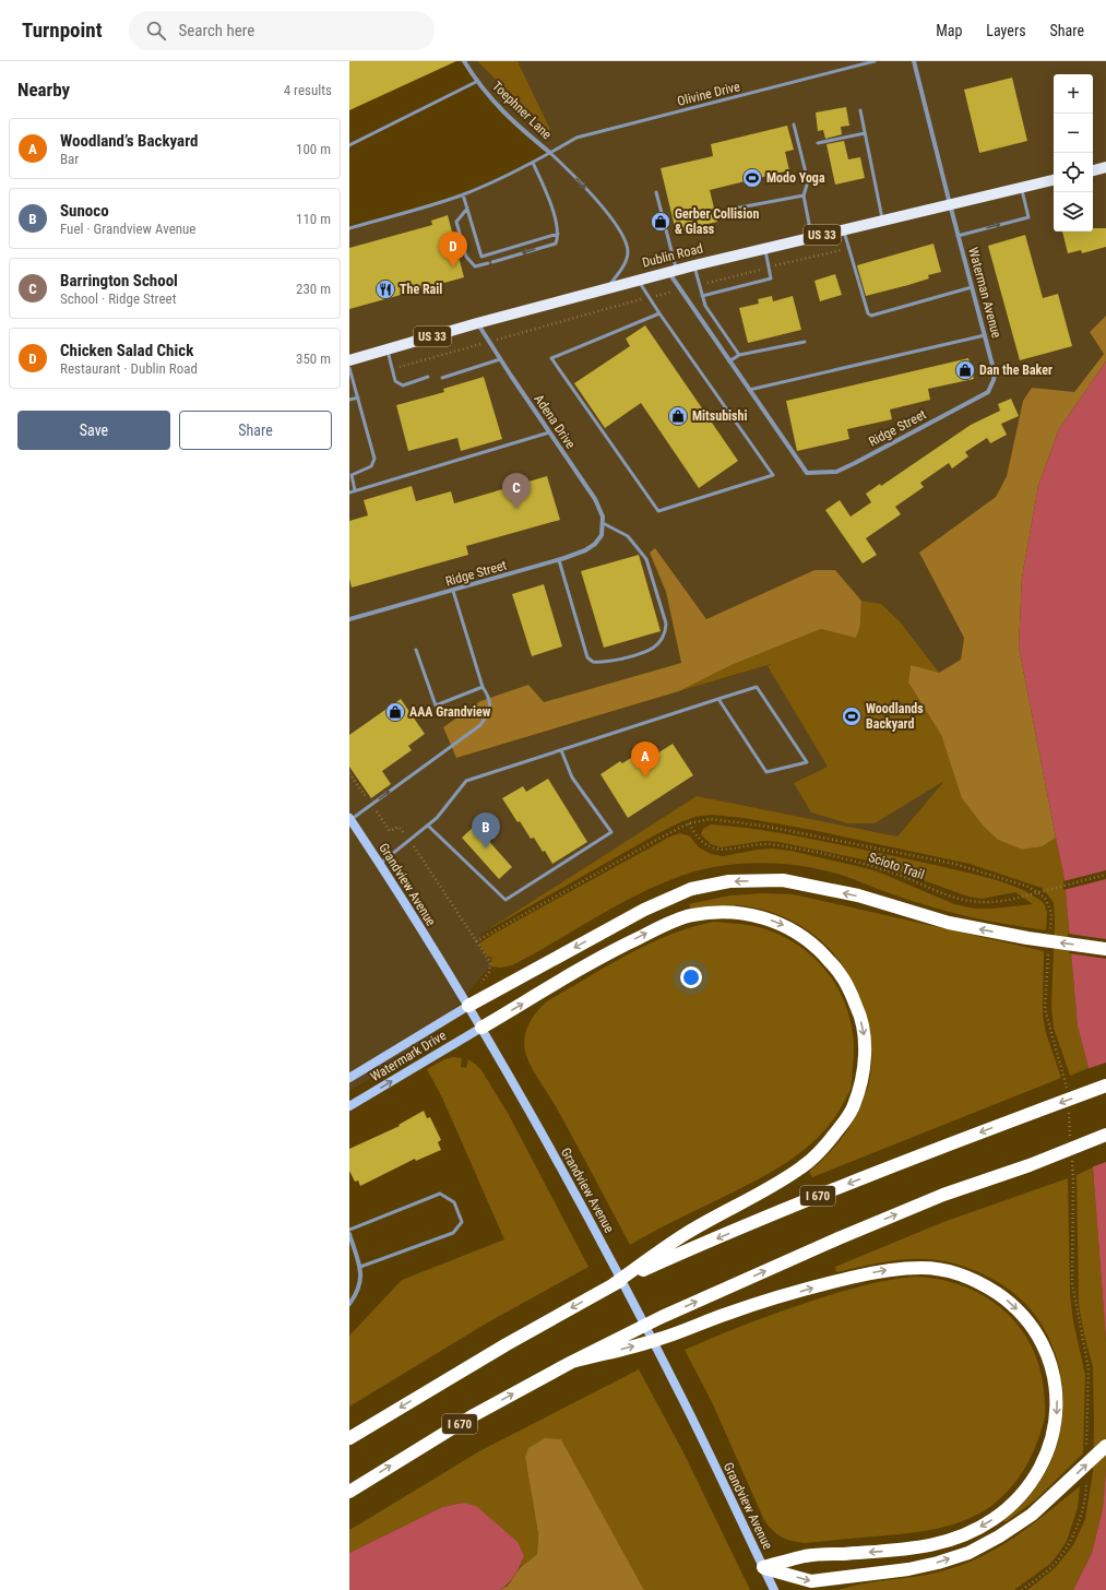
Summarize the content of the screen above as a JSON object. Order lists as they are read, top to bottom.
{
  "streets": {
    "highway": ["I 670"],
    "main road": [
      "US 33",
      "Dublin Road",
      "Grandview Avenue",
      "Watermark Drive"
    ],
    "street": [
      "Toephner Lane",
      "Waterman Avenue",
      "Adena Drive",
      "Ridge Street"
    ],
    "lane": ["Olivine Drive"],
    "path": ["Scioto Trail"]
  },
  "crossings": [
    ["Olivine Drive", "Toephner Lane"],
    ["Dublin Road", "Waterman Avenue"],
    ["Dublin Road", "Adena Drive"],
    ["Waterman Avenue", "Ridge Street"],
    ["Adena Drive", "Ridge Street"],
    ["Grandview Avenue", "Watermark Drive"]
  ],
  "places": {
    "sports": ["Modo Yoga", "Woodlands Backyard"],
    "shop": [
      "Gerber Collision & Glass",
      "Dan the Baker",
      "Mitsubishi",
      "AAA Grandview"
    ],
    "restaurant": ["The Rail"]
  },
  "page": {
    "header": "Turnpoint",
    "search": "Search here",
    "nav": ["Map", "Layers", "Share"],
    "heading": ["Nearby", "4 results"],
    "map_buttons": ["+", "−"],
    "list": [
      {
        "mark": "A",
        "name": "Woodland’s Backyard",
        "note": "Bar",
        "value": "100 m"
      },
      {
        "mark": "B",
        "name": "Sunoco",
        "note": "Fuel · Grandview Avenue",
        "value": "110 m"
      },
      {
        "mark": "C",
        "name": "Barrington School",
        "note": "School · Ridge Street",
        "value": "230 m"
      },
      {
        "mark": "D",
        "name": "Chicken Salad Chick",
        "note": "Restaurant · Dublin Road",
        "value": "350 m"
      }
    ],
    "pins": [
      "D",
      "C",
      "A",
      "B"
    ],
    "buttons": ["Save", "Share"]
  }
}
